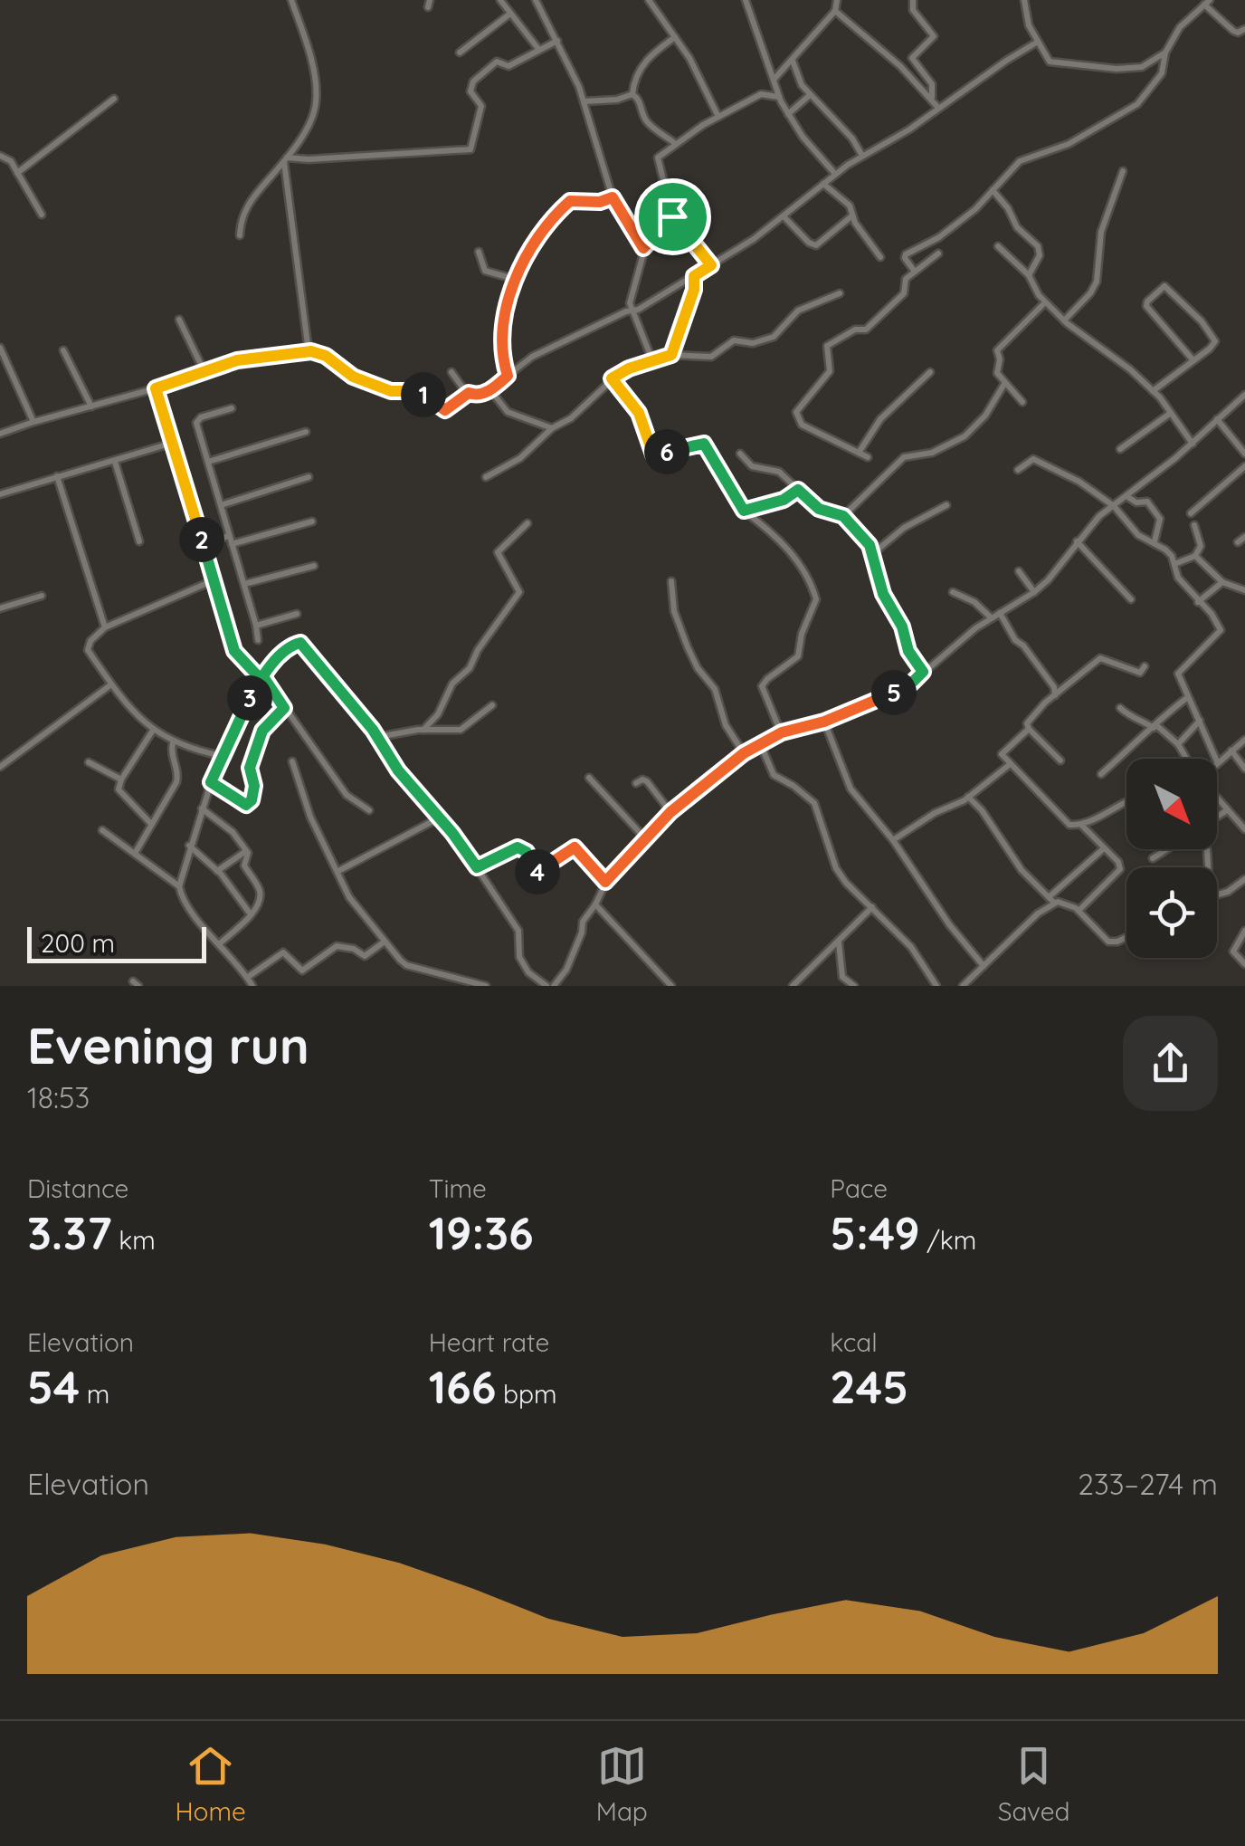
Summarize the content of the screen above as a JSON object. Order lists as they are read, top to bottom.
{
  "scale_bar": "200 m",
  "north": "bottom right",
  "page": {
    "pins": [
      "1",
      "6",
      "2",
      "5",
      "3",
      "4"
    ],
    "scale": "200 m",
    "heading": ["Evening run", "18:53"],
    "stats": [
      ["Distance", "3.37 km"],
      ["Time", "19:36"],
      ["Pace", "5:49 /km"],
      ["Elevation", "54 m"],
      ["Heart rate", "166 bpm"],
      ["kcal", "245"]
    ],
    "chart": ["Elevation", "233–274 m"],
    "tabs": ["Home", "Map", "Saved"]
  }
}
